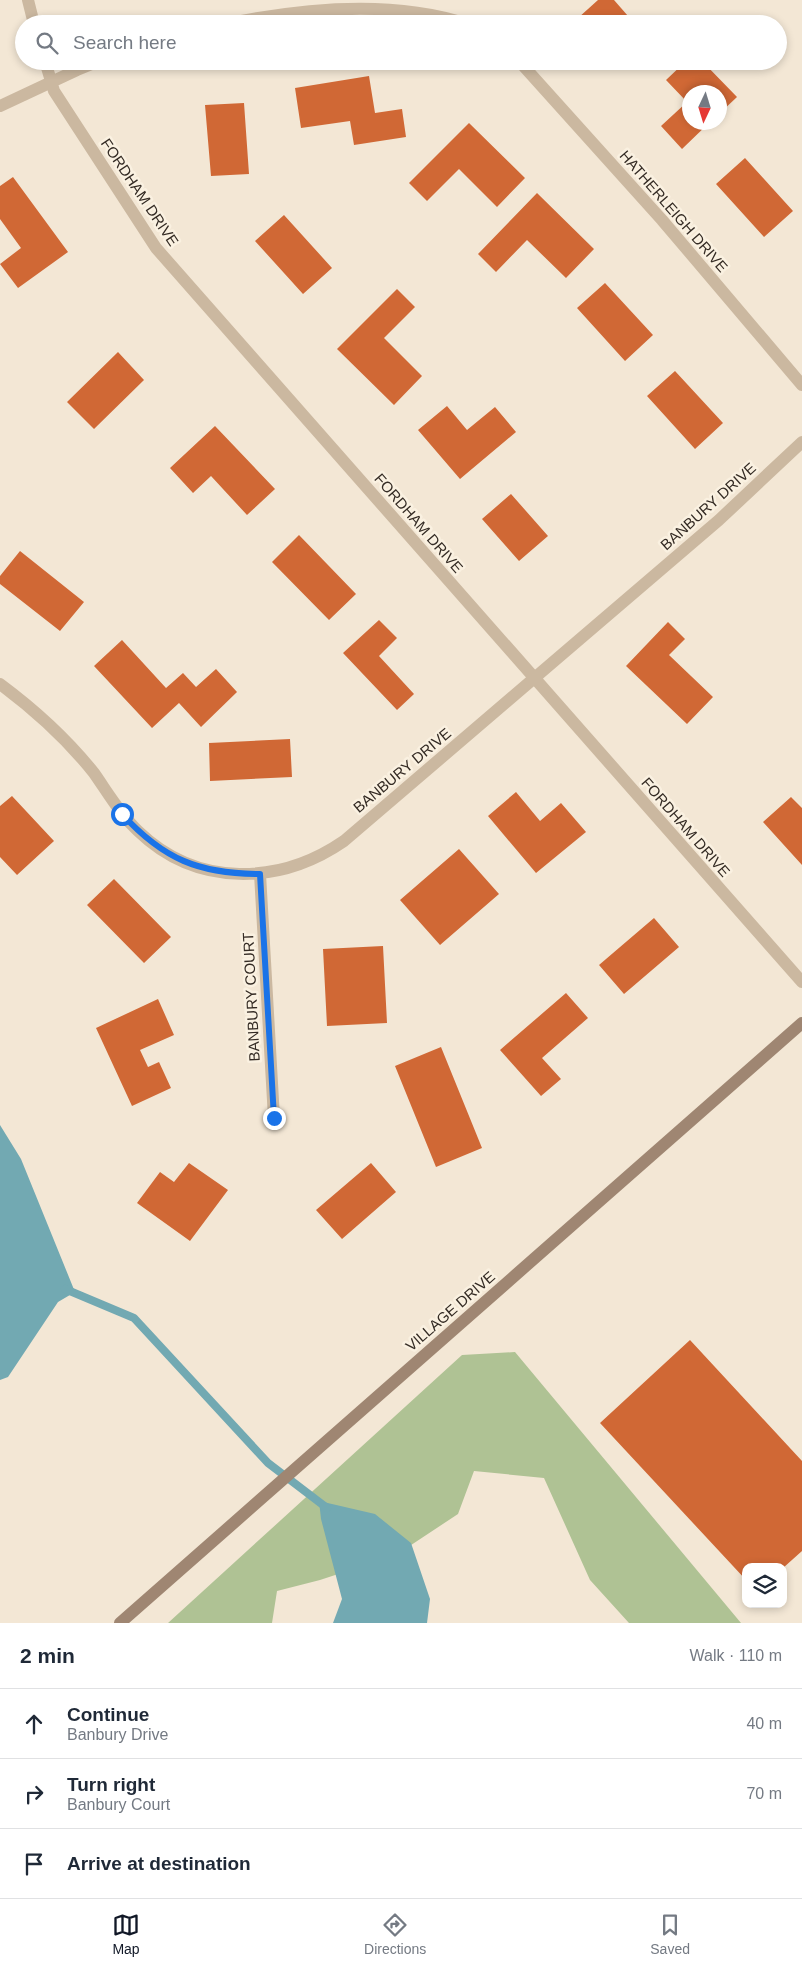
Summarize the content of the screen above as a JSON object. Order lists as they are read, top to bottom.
{
  "streets": {
    "main road": ["VILLAGE DRIVE"],
    "street": [
      "FORDHAM DRIVE",
      "HATHERLEIGH DRIVE",
      "BANBURY DRIVE",
      "BANBURY COURT"
    ]
  },
  "crossings": [
    ["FORDHAM DRIVE", "BANBURY DRIVE"],
    ["BANBURY DRIVE", "BANBURY COURT"]
  ],
  "north": "bottom",
  "page": {
    "search": "Search here",
    "heading": ["2 min", "Walk · 110 m"],
    "list": [
      ["Continue", "Banbury Drive", "40 m"],
      ["Turn right", "Banbury Court", "70 m"],
      "Arrive at destination"
    ],
    "nav": ["Map", "Directions", "Saved"]
  }
}
